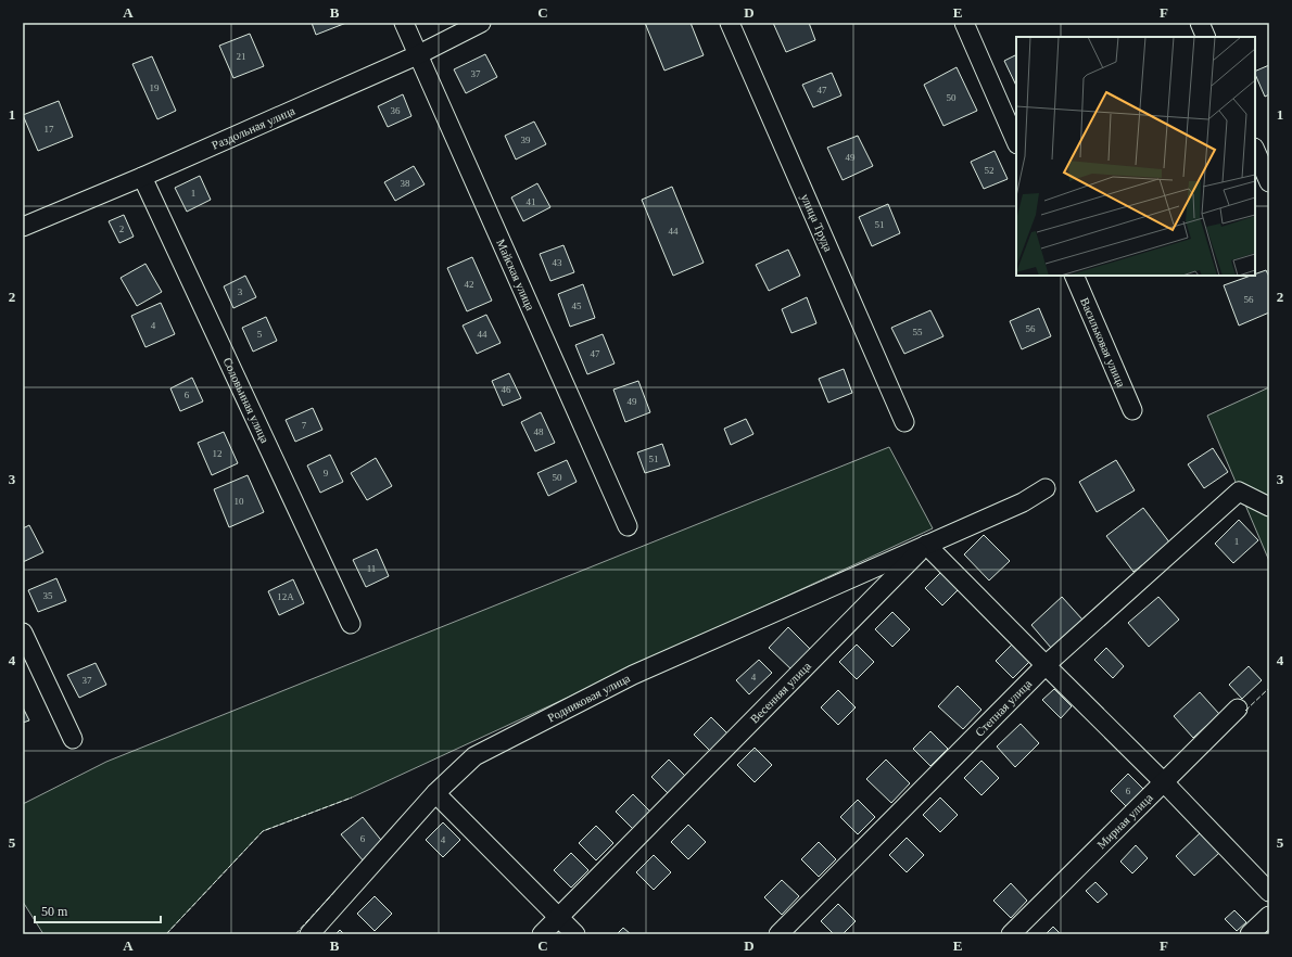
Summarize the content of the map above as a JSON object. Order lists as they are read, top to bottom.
{
  "streets": {
    "street": [
      "Раздольная улица",
      "улица Труда",
      "Майская улица",
      "Васильковая улица",
      "Соловьиная улица",
      "Весенняя улица",
      "Родниковая улица",
      "Степная улица",
      "Мирная улица"
    ]
  },
  "crossings": [
    ["Раздольная улица", "Майская улица"],
    ["Раздольная улица", "Соловьиная улица"],
    ["Весенняя улица", "Родниковая улица"]
  ],
  "house_numbers": [
    "21",
    "37",
    "19",
    "47",
    "50",
    "36",
    "17",
    "39",
    "49",
    "52",
    "38",
    "1",
    "41",
    "51",
    "2",
    "44",
    "43",
    "42",
    "3",
    "56",
    "45",
    "4",
    "56",
    "55",
    "5",
    "44",
    "47",
    "46",
    "6",
    "49",
    "7",
    "48",
    "12",
    "51",
    "9",
    "50",
    "10",
    "1",
    "11",
    "35",
    "12А",
    "4",
    "37",
    "6",
    "6",
    "4"
  ],
  "scale_bar": "50 m",
  "grid": {
    "columns": [
      "A",
      "B",
      "C",
      "D",
      "E",
      "F"
    ],
    "rows": [
      "1",
      "2",
      "3",
      "4",
      "5"
    ]
  }
}
